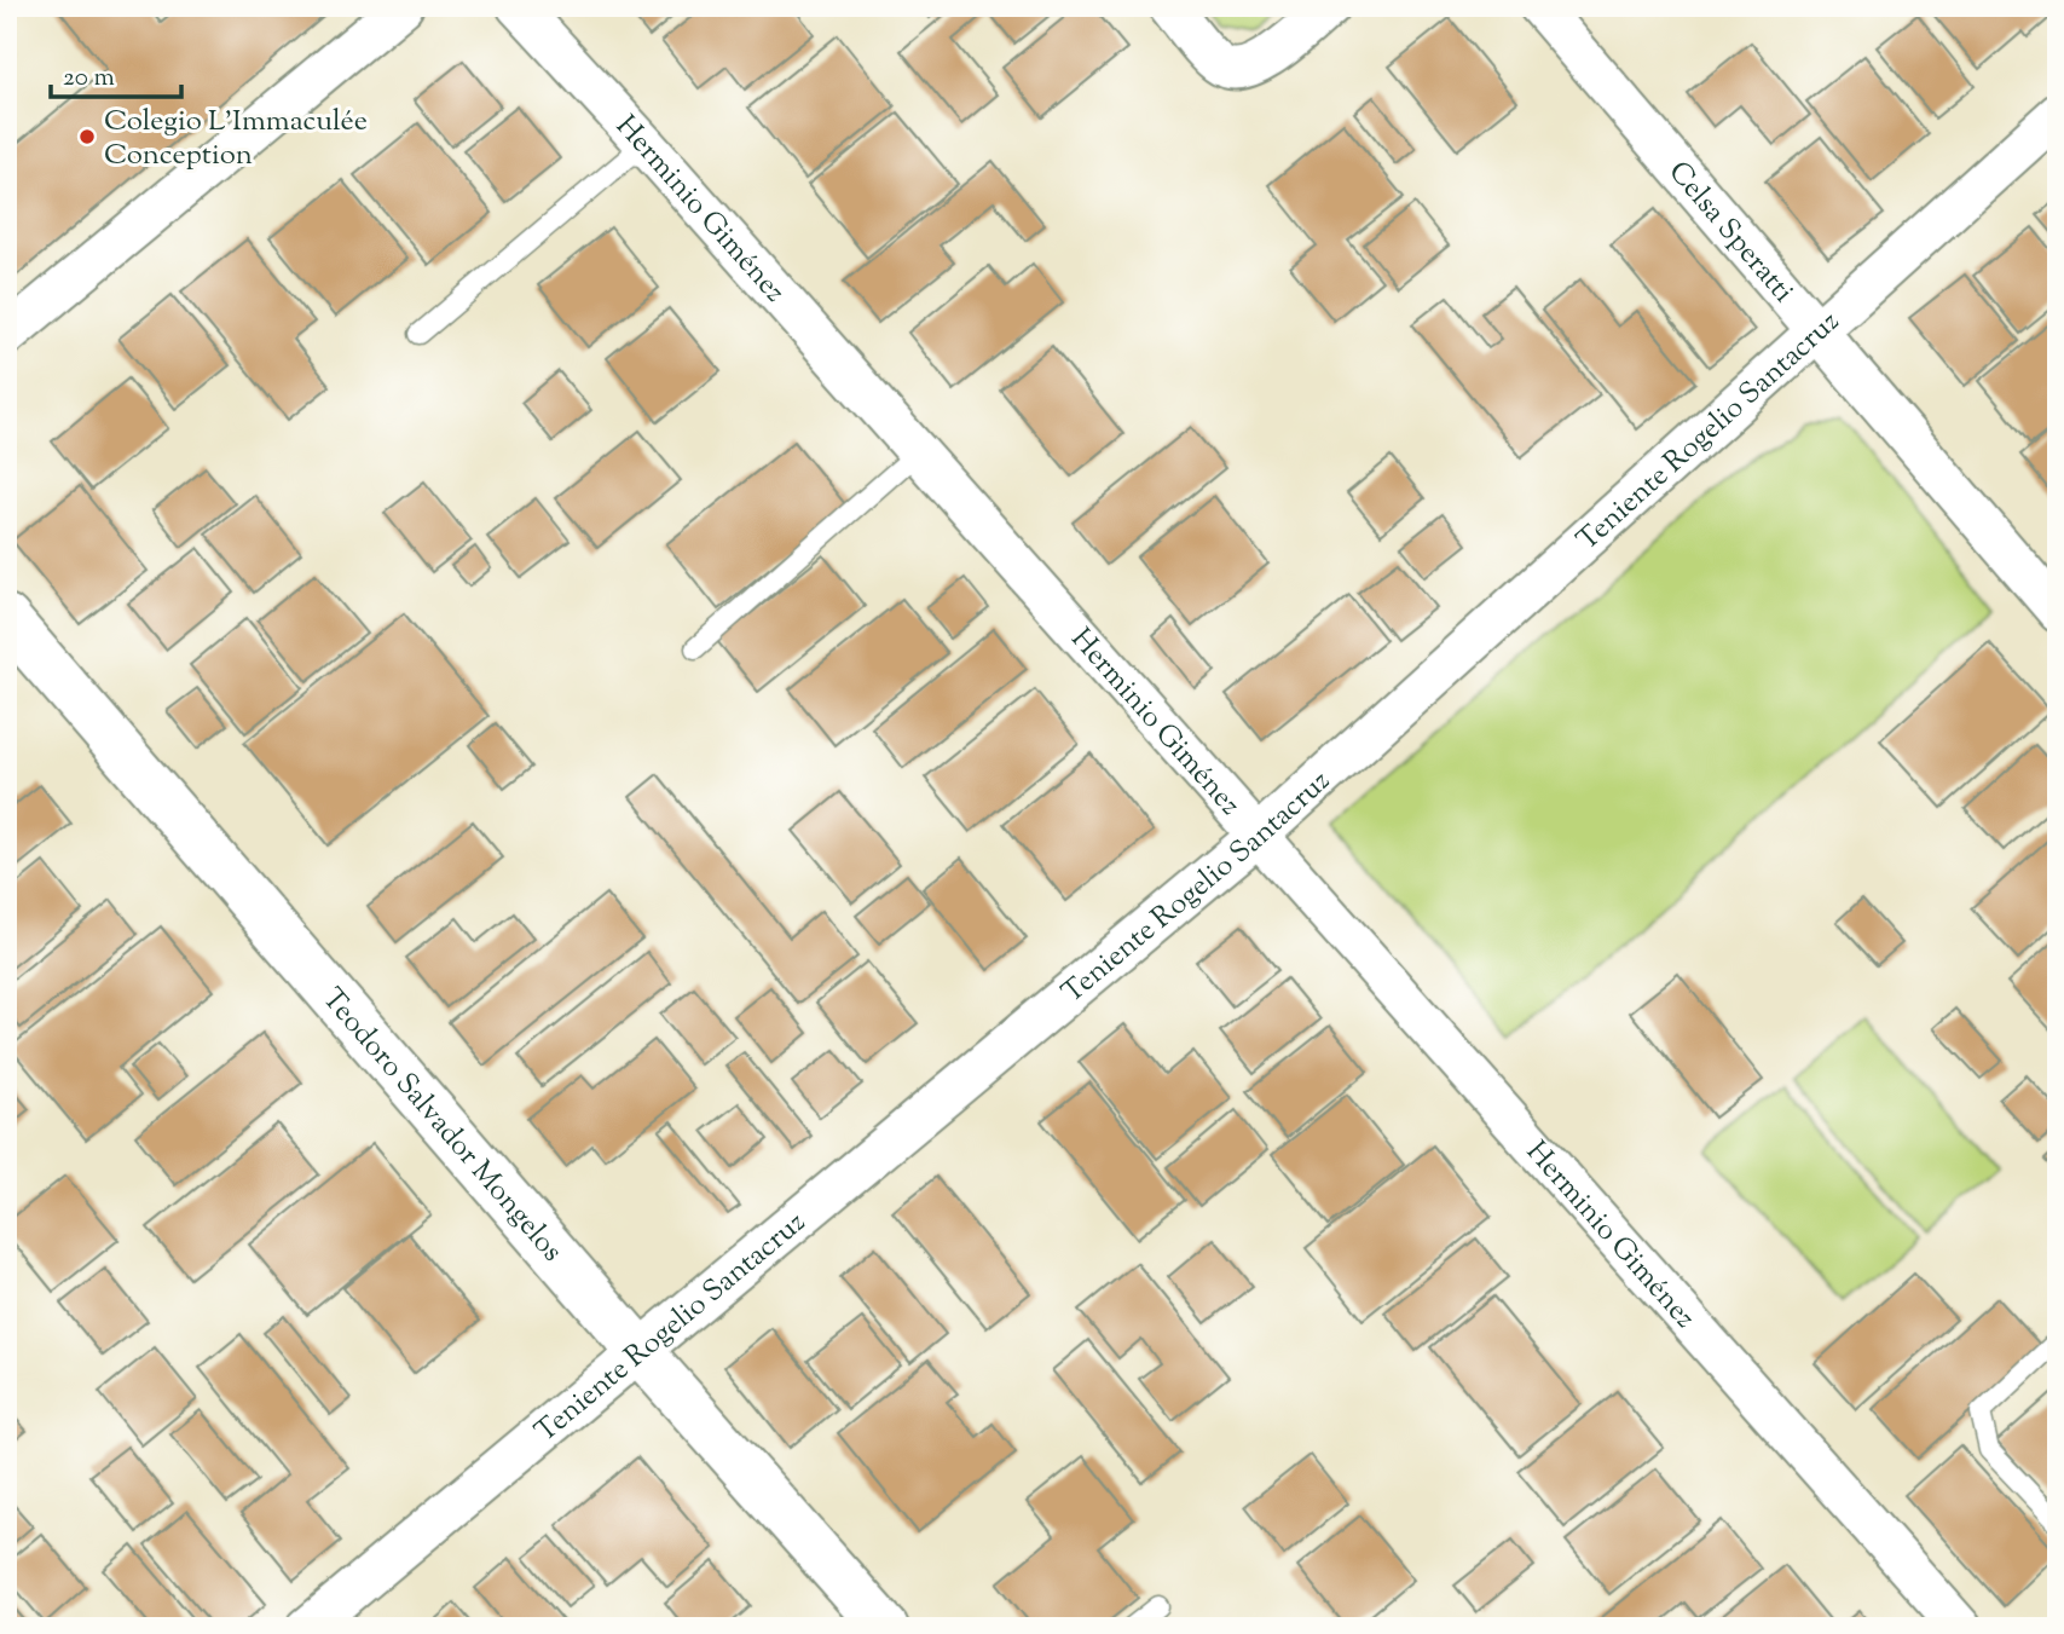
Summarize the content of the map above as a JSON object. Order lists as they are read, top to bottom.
{
  "streets": {
    "street": [
      "Herminio Giménez",
      "Celsa Speratti",
      "Teniente Rogelio Santacruz",
      "Teodoro Salvador Mongelos"
    ]
  },
  "crossings": [
    ["Herminio Giménez", "Teniente Rogelio Santacruz"],
    ["Celsa Speratti", "Teniente Rogelio Santacruz"],
    ["Teniente Rogelio Santacruz", "Teodoro Salvador Mongelos"]
  ],
  "places": ["Colegio L'Immaculée Conception"],
  "scale_bar": "20 m"
}
